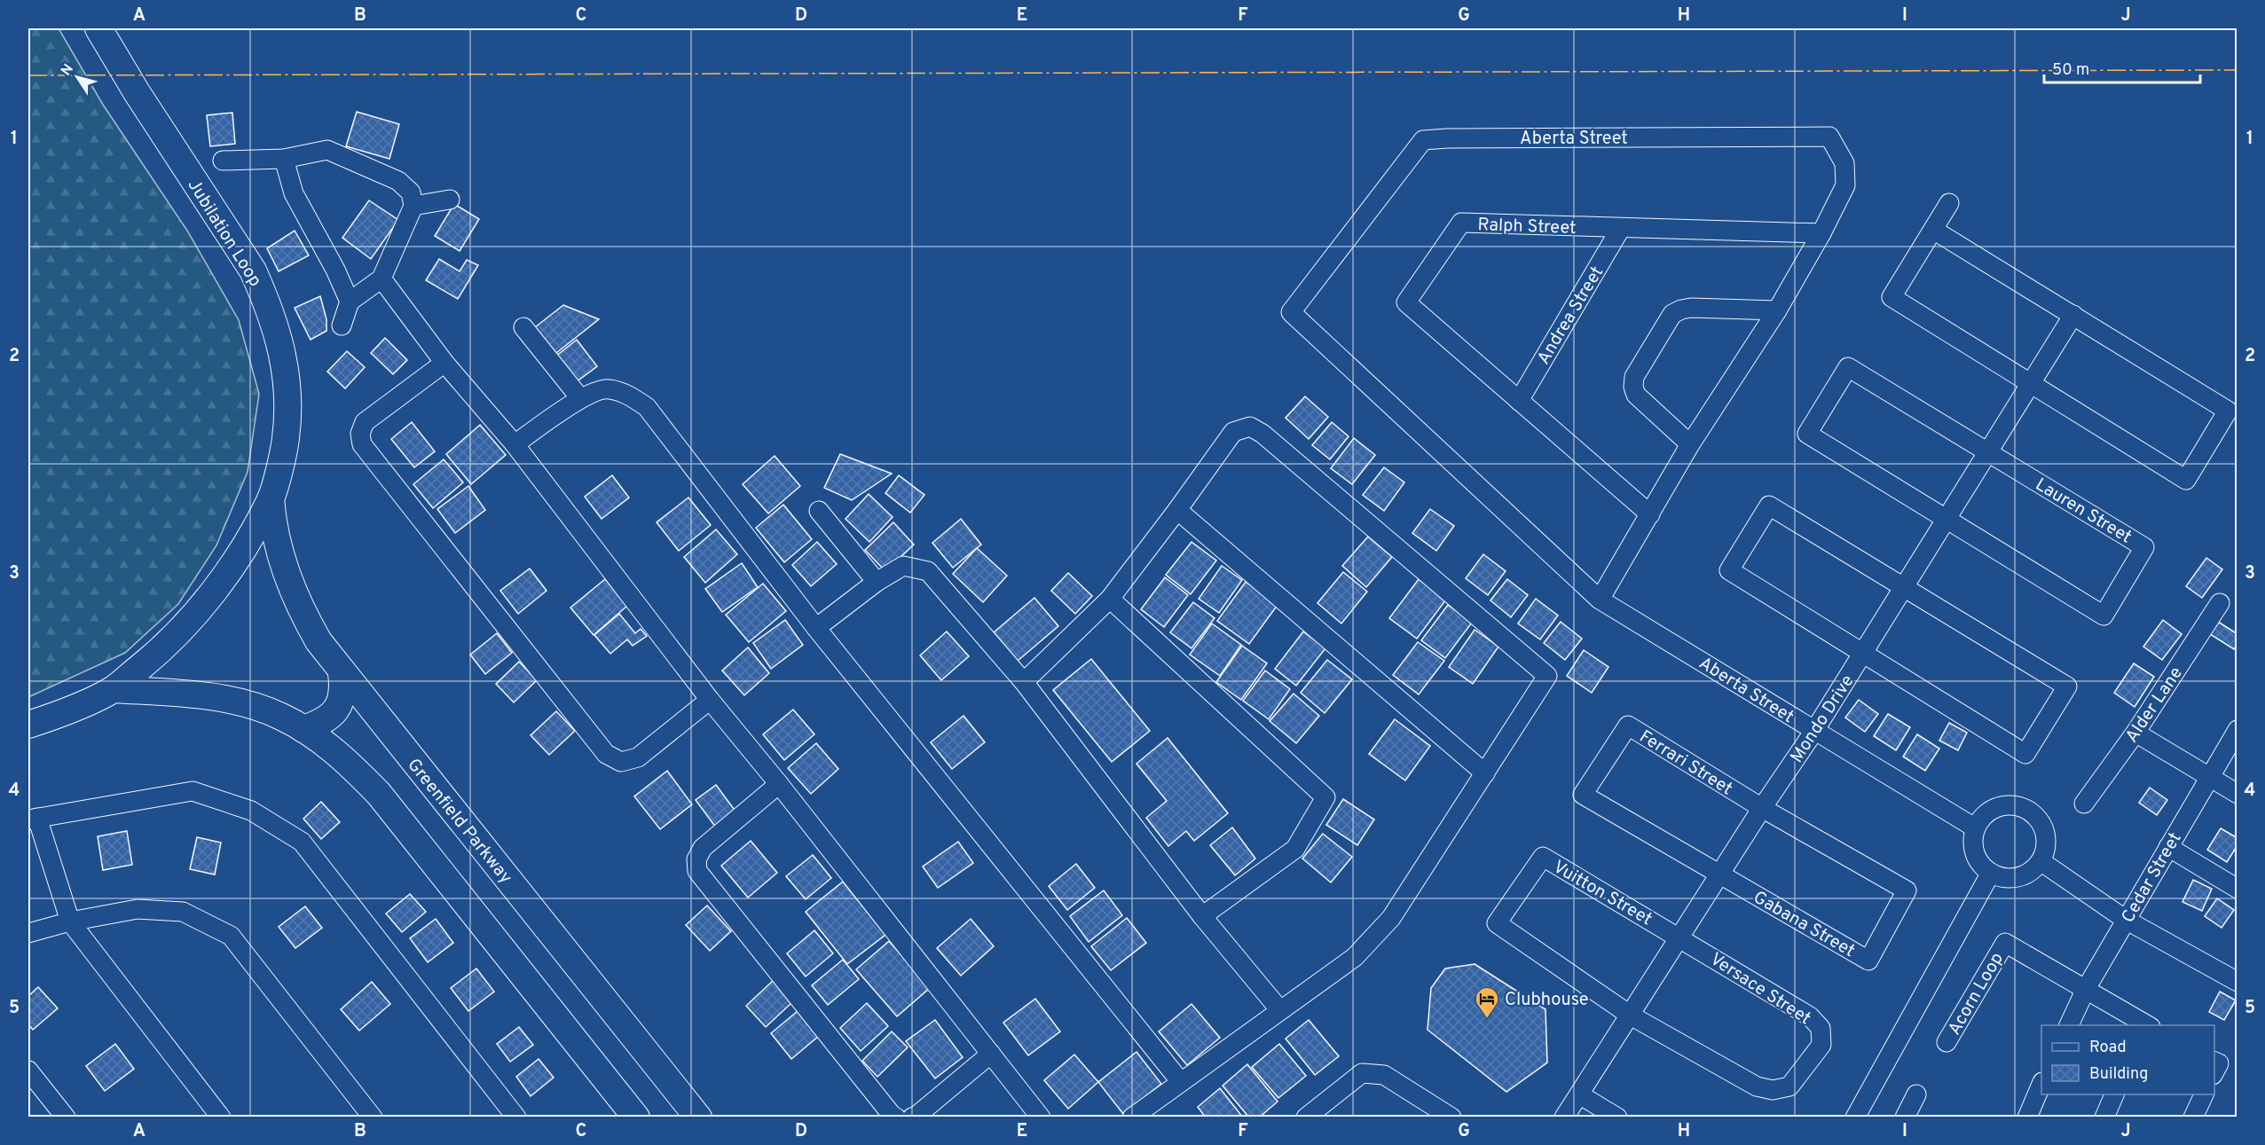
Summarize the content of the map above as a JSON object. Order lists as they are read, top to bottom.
{
  "streets": {
    "main road": ["Jubilation Loop", "Greenfield Parkway"],
    "street": [
      "Aberta Street",
      "Ralph Street",
      "Andrea Street",
      "Lauren Street",
      "Alder Lane",
      "Mondo Drive",
      "Ferrari Street",
      "Cedar Street",
      "Vuitton Street",
      "Gabana Street",
      "Versace Street",
      "Acorn Loop"
    ]
  },
  "crossings": [
    ["Aberta Street", "Ralph Street"],
    ["Aberta Street", "Mondo Drive"],
    ["Ralph Street", "Andrea Street"],
    ["Jubilation Loop", "Greenfield Parkway"],
    ["Lauren Street", "Mondo Drive"],
    ["Mondo Drive", "Ferrari Street"],
    ["Mondo Drive", "Vuitton Street"],
    ["Mondo Drive", "Gabana Street"],
    ["Mondo Drive", "Versace Street"],
    ["Ferrari Street", "Gabana Street"],
    ["Cedar Street", "Acorn Loop"],
    ["Vuitton Street", "Versace Street"]
  ],
  "places": {
    "hotel": ["Clubhouse"]
  },
  "legend": ["Road", "Building"],
  "scale_bar": "50 m",
  "north": "top left",
  "grid": {
    "columns": [
      "A",
      "B",
      "C",
      "D",
      "E",
      "F",
      "G",
      "H",
      "I",
      "J"
    ],
    "rows": [
      "1",
      "2",
      "3",
      "4",
      "5"
    ]
  }
}
